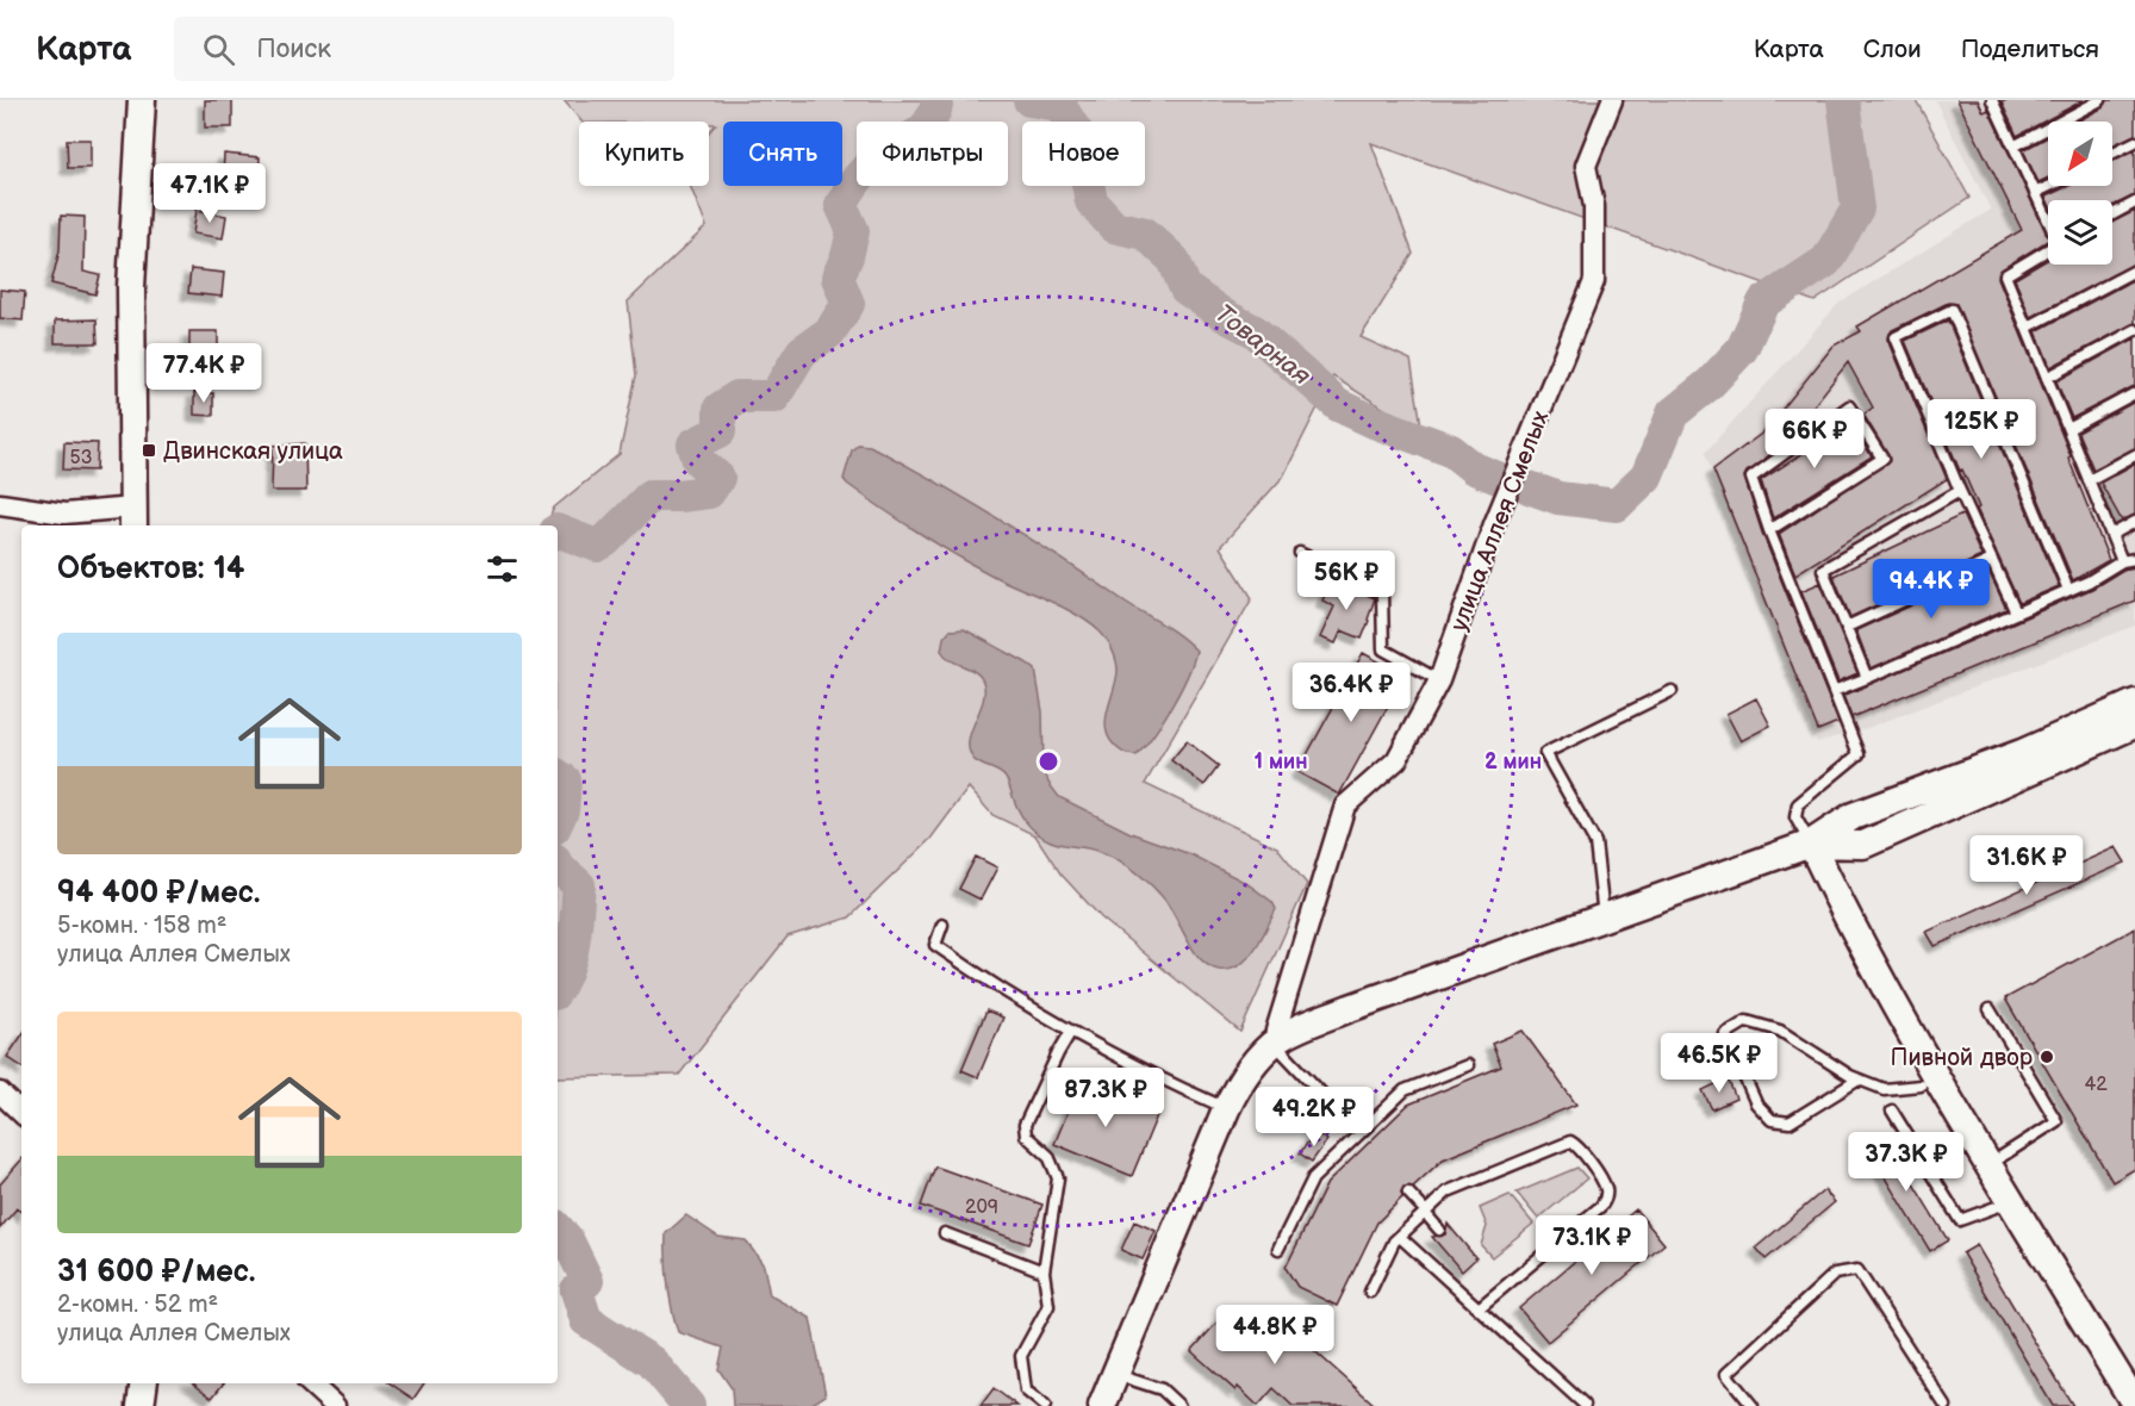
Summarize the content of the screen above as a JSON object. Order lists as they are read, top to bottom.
{
  "streets": {
    "street": ["улица Аллея Смелых"]
  },
  "water": ["Товарная"],
  "places": {
    "transit": ["Двинская улица"],
    "other": ["Пивной двор"]
  },
  "house_numbers": ["53", "42", "209"],
  "north": "bottom left",
  "page": {
    "header": "Карта",
    "search": "Поиск",
    "nav": ["Карта", "Слои", "Поделиться"],
    "chip": [
      "Купить",
      "Снять",
      "Фильтры",
      "Новое"
    ],
    "price": [
      "47.1K ₽",
      "77.4K ₽",
      "125K ₽",
      "66K ₽",
      "56K ₽",
      "94.4K ₽",
      "36.4K ₽",
      "31.6K ₽",
      "46.5K ₽",
      "87.3K ₽",
      "49.2K ₽",
      "37.3K ₽",
      "73.1K ₽",
      "44.8K ₽"
    ],
    "heading": "Объектов: 14",
    "list": [
      {
        "name": "94 400 ₽/мес.",
        "note": "5-комн. · 158 m² · улица Аллея Смелых"
      },
      {
        "name": "31 600 ₽/мес.",
        "note": "2-комн. · 52 m² · улица Аллея Смелых"
      }
    ]
  },
  "rings": ["1 мин", "2 мин"]
}
